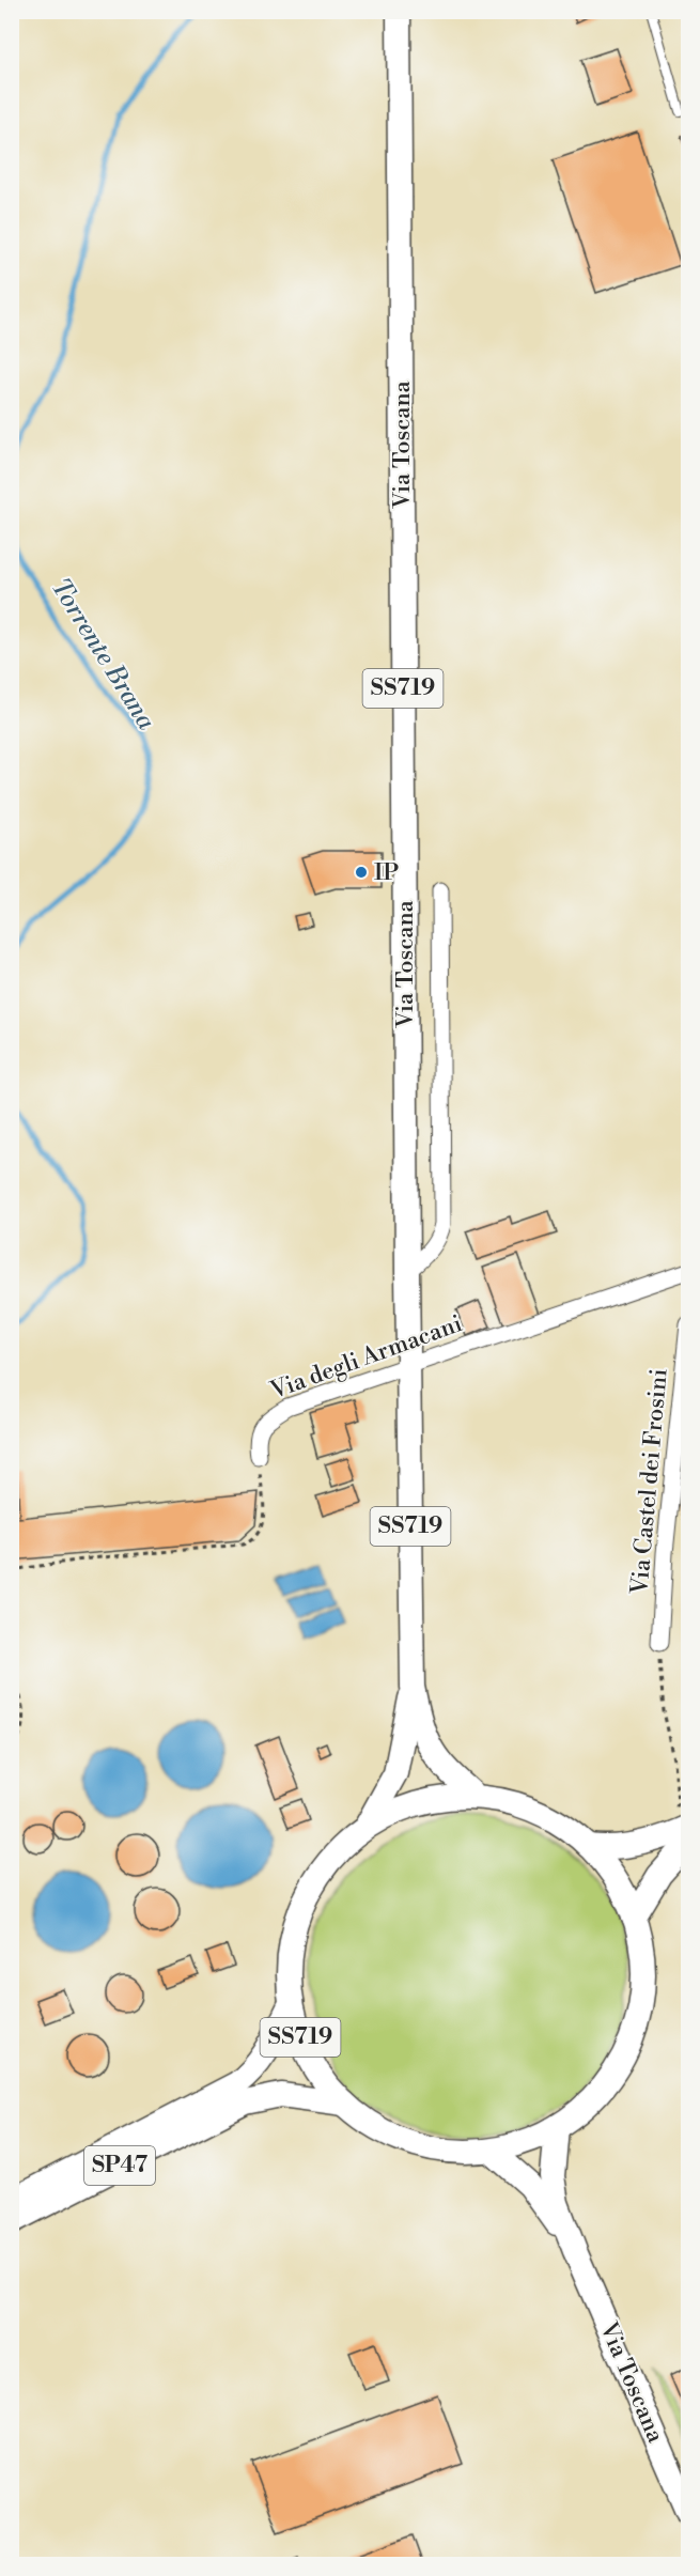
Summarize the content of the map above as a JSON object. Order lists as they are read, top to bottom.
{
  "streets": {
    "main road": ["Via Toscana", "SS719", "SP47"],
    "street": ["Via degli Armacani", "Via Castel dei Frosini"]
  },
  "crossings": [
    ["Via Toscana", "SS719"],
    ["Via Toscana", "Via degli Armacani"],
    ["SS719", "SP47"]
  ],
  "water": ["Torrente Brana"],
  "places": ["IP"]
}
